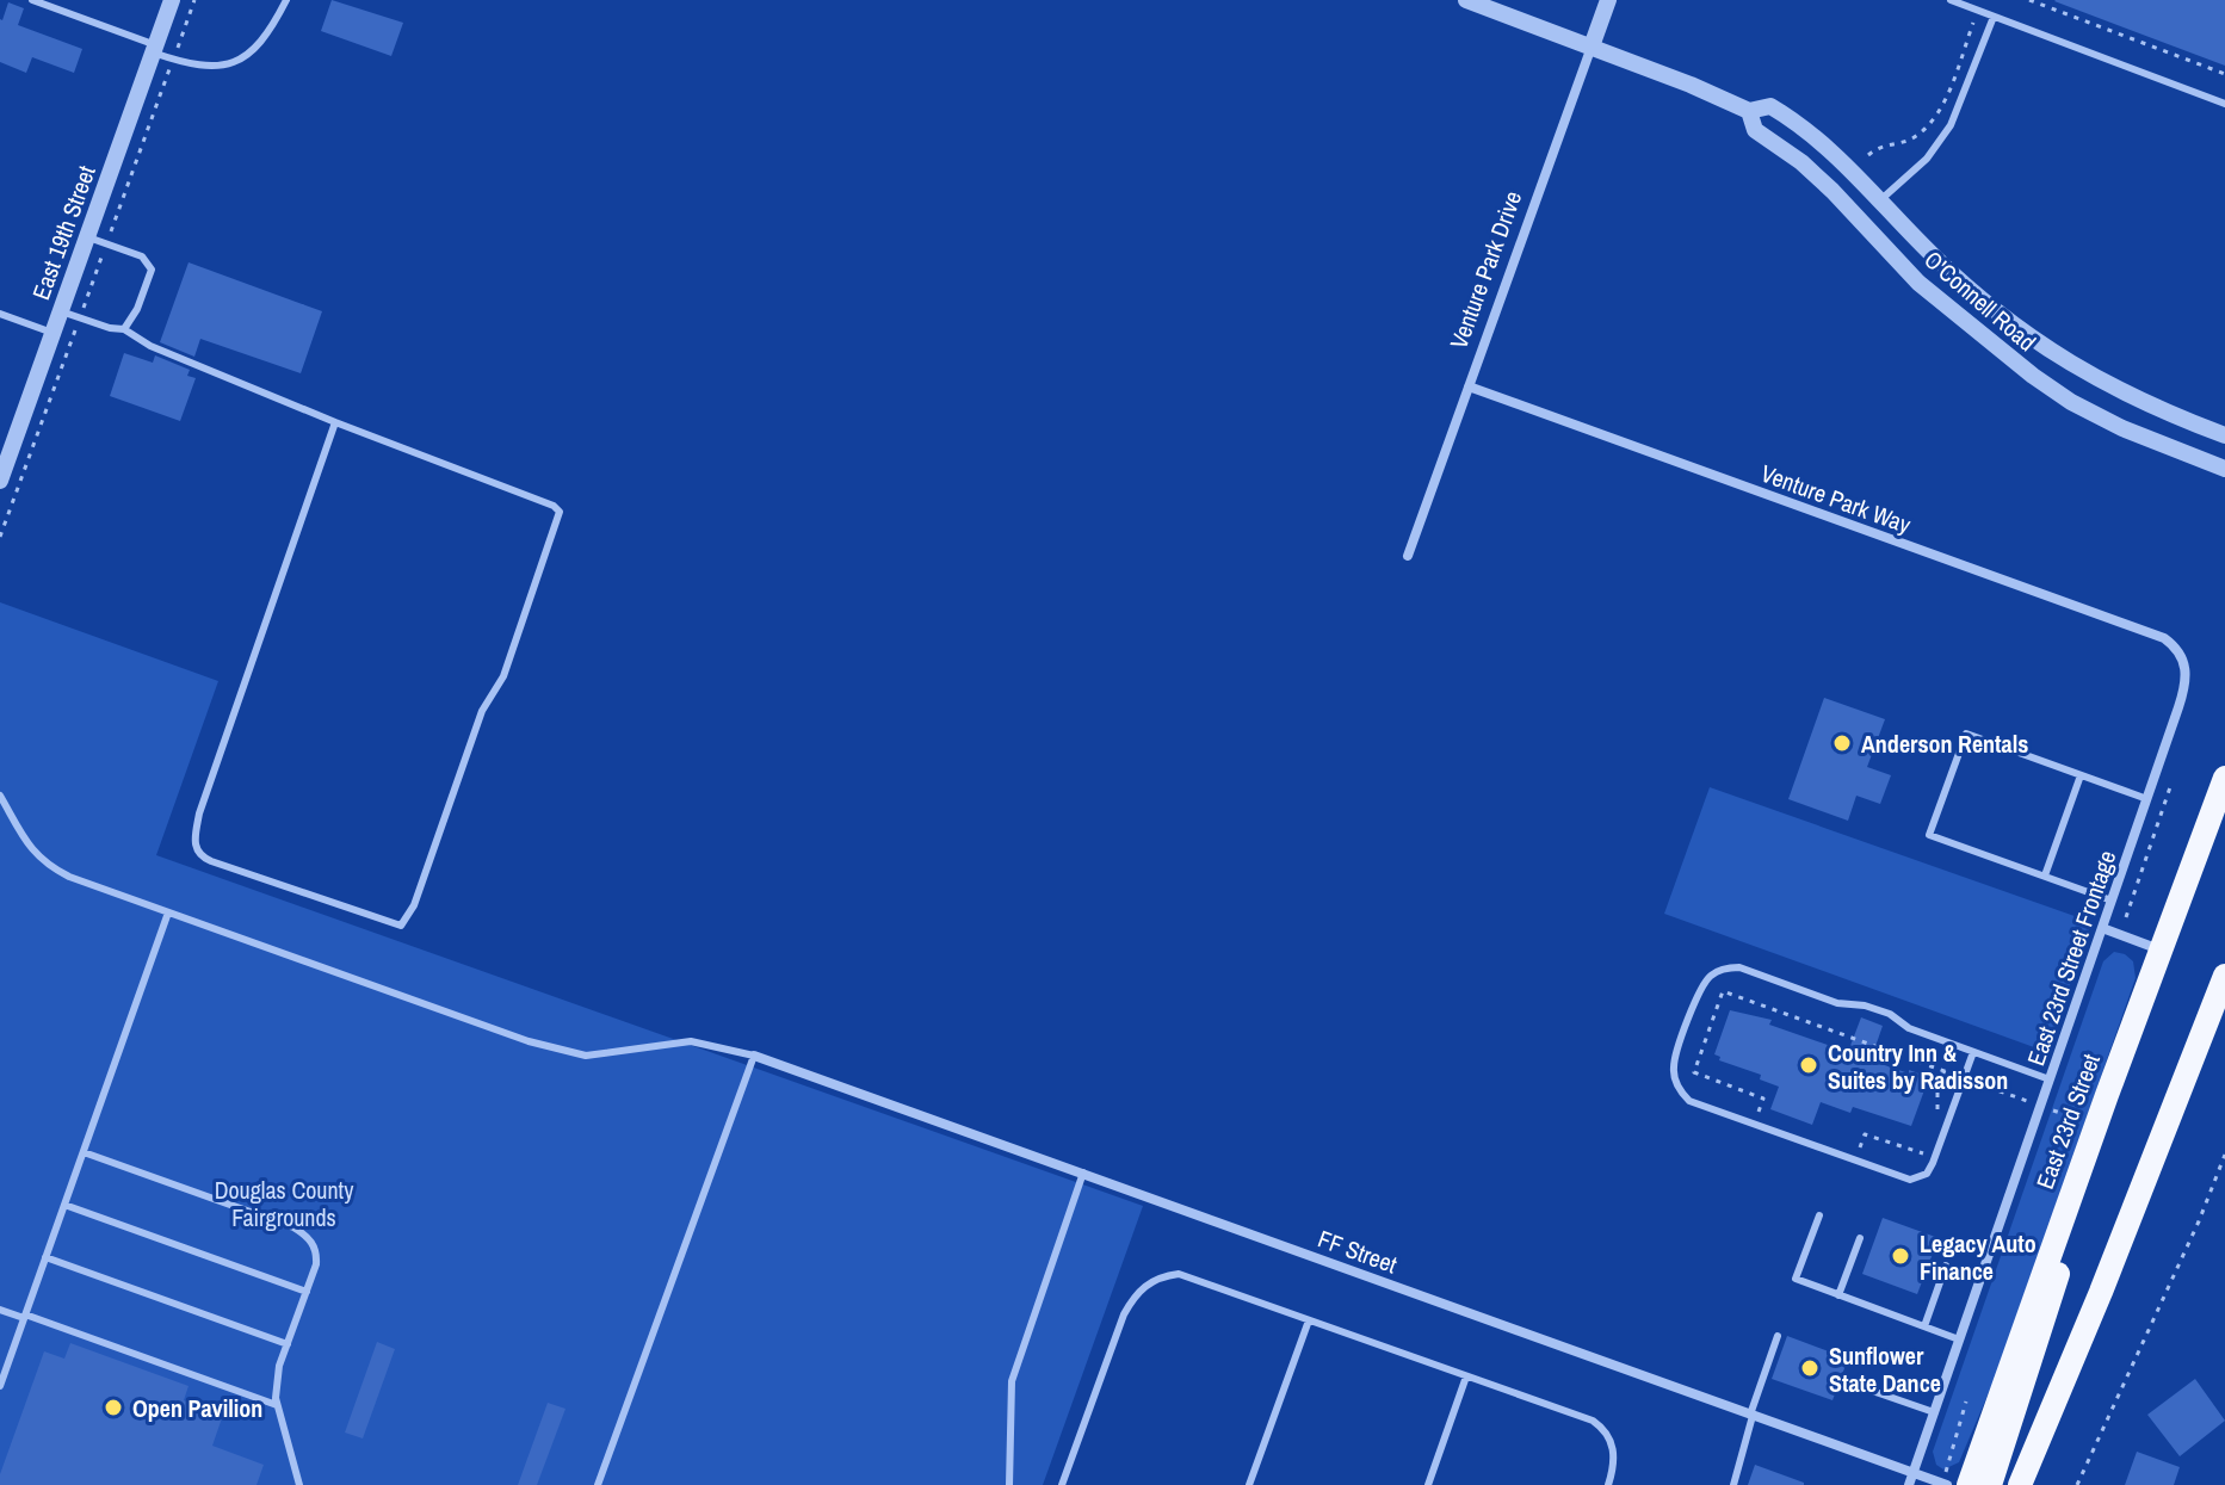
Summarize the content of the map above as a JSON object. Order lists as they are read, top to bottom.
{
  "streets": {
    "main road": ["East 23rd Street"],
    "street": [
      "East 19th Street",
      "Venture Park Drive",
      "O'Connell Road",
      "Venture Park Way",
      "East 23rd Street Frontage",
      "FF Street"
    ]
  },
  "crossings": [
    ["Venture Park Drive", "O'Connell Road"],
    ["Venture Park Drive", "Venture Park Way"],
    ["Venture Park Way", "East 23rd Street Frontage"],
    ["East 23rd Street Frontage", "FF Street"]
  ],
  "parks": ["Douglas County Fairgrounds"],
  "places": [
    "Anderson Rentals",
    "Country Inn & Suites by Radisson",
    "Legacy Auto Finance",
    "Sunflower State Dance",
    "Open Pavilion"
  ]
}
